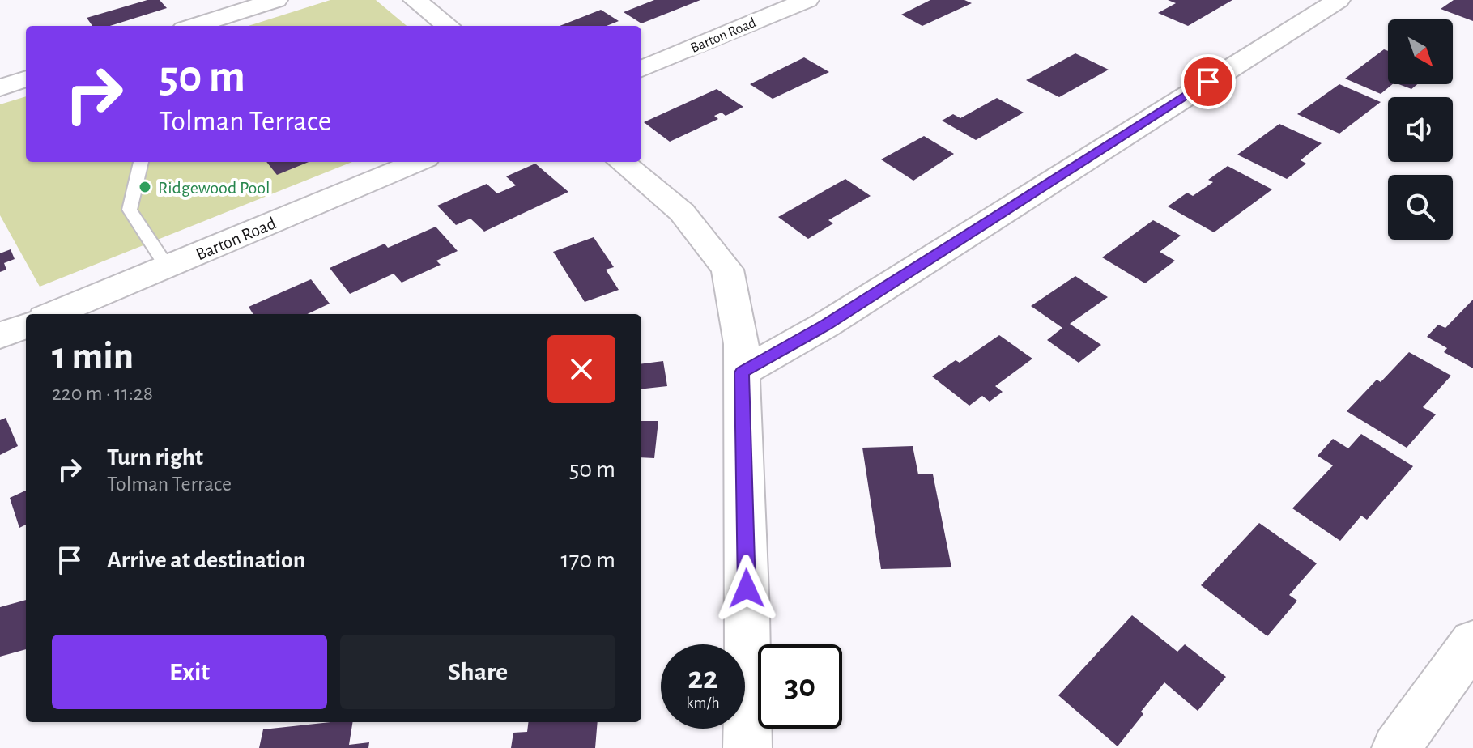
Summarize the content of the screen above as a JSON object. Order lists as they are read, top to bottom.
{
  "streets": {
    "street": ["Barton Road"]
  },
  "places": ["Ridgewood Pool"],
  "north": "bottom right",
  "page": {
    "turn": ["50 m", "Tolman Terrace"],
    "heading": ["1 min", "220 m · 11:28"],
    "list": [
      {
        "name": "Turn right",
        "note": "Tolman Terrace",
        "value": "50 m"
      },
      {
        "name": "Arrive at destination",
        "value": "170 m"
      }
    ],
    "buttons": ["Exit", "Share"],
    "speed": "22 km/h",
    "limit": "30"
  }
}
